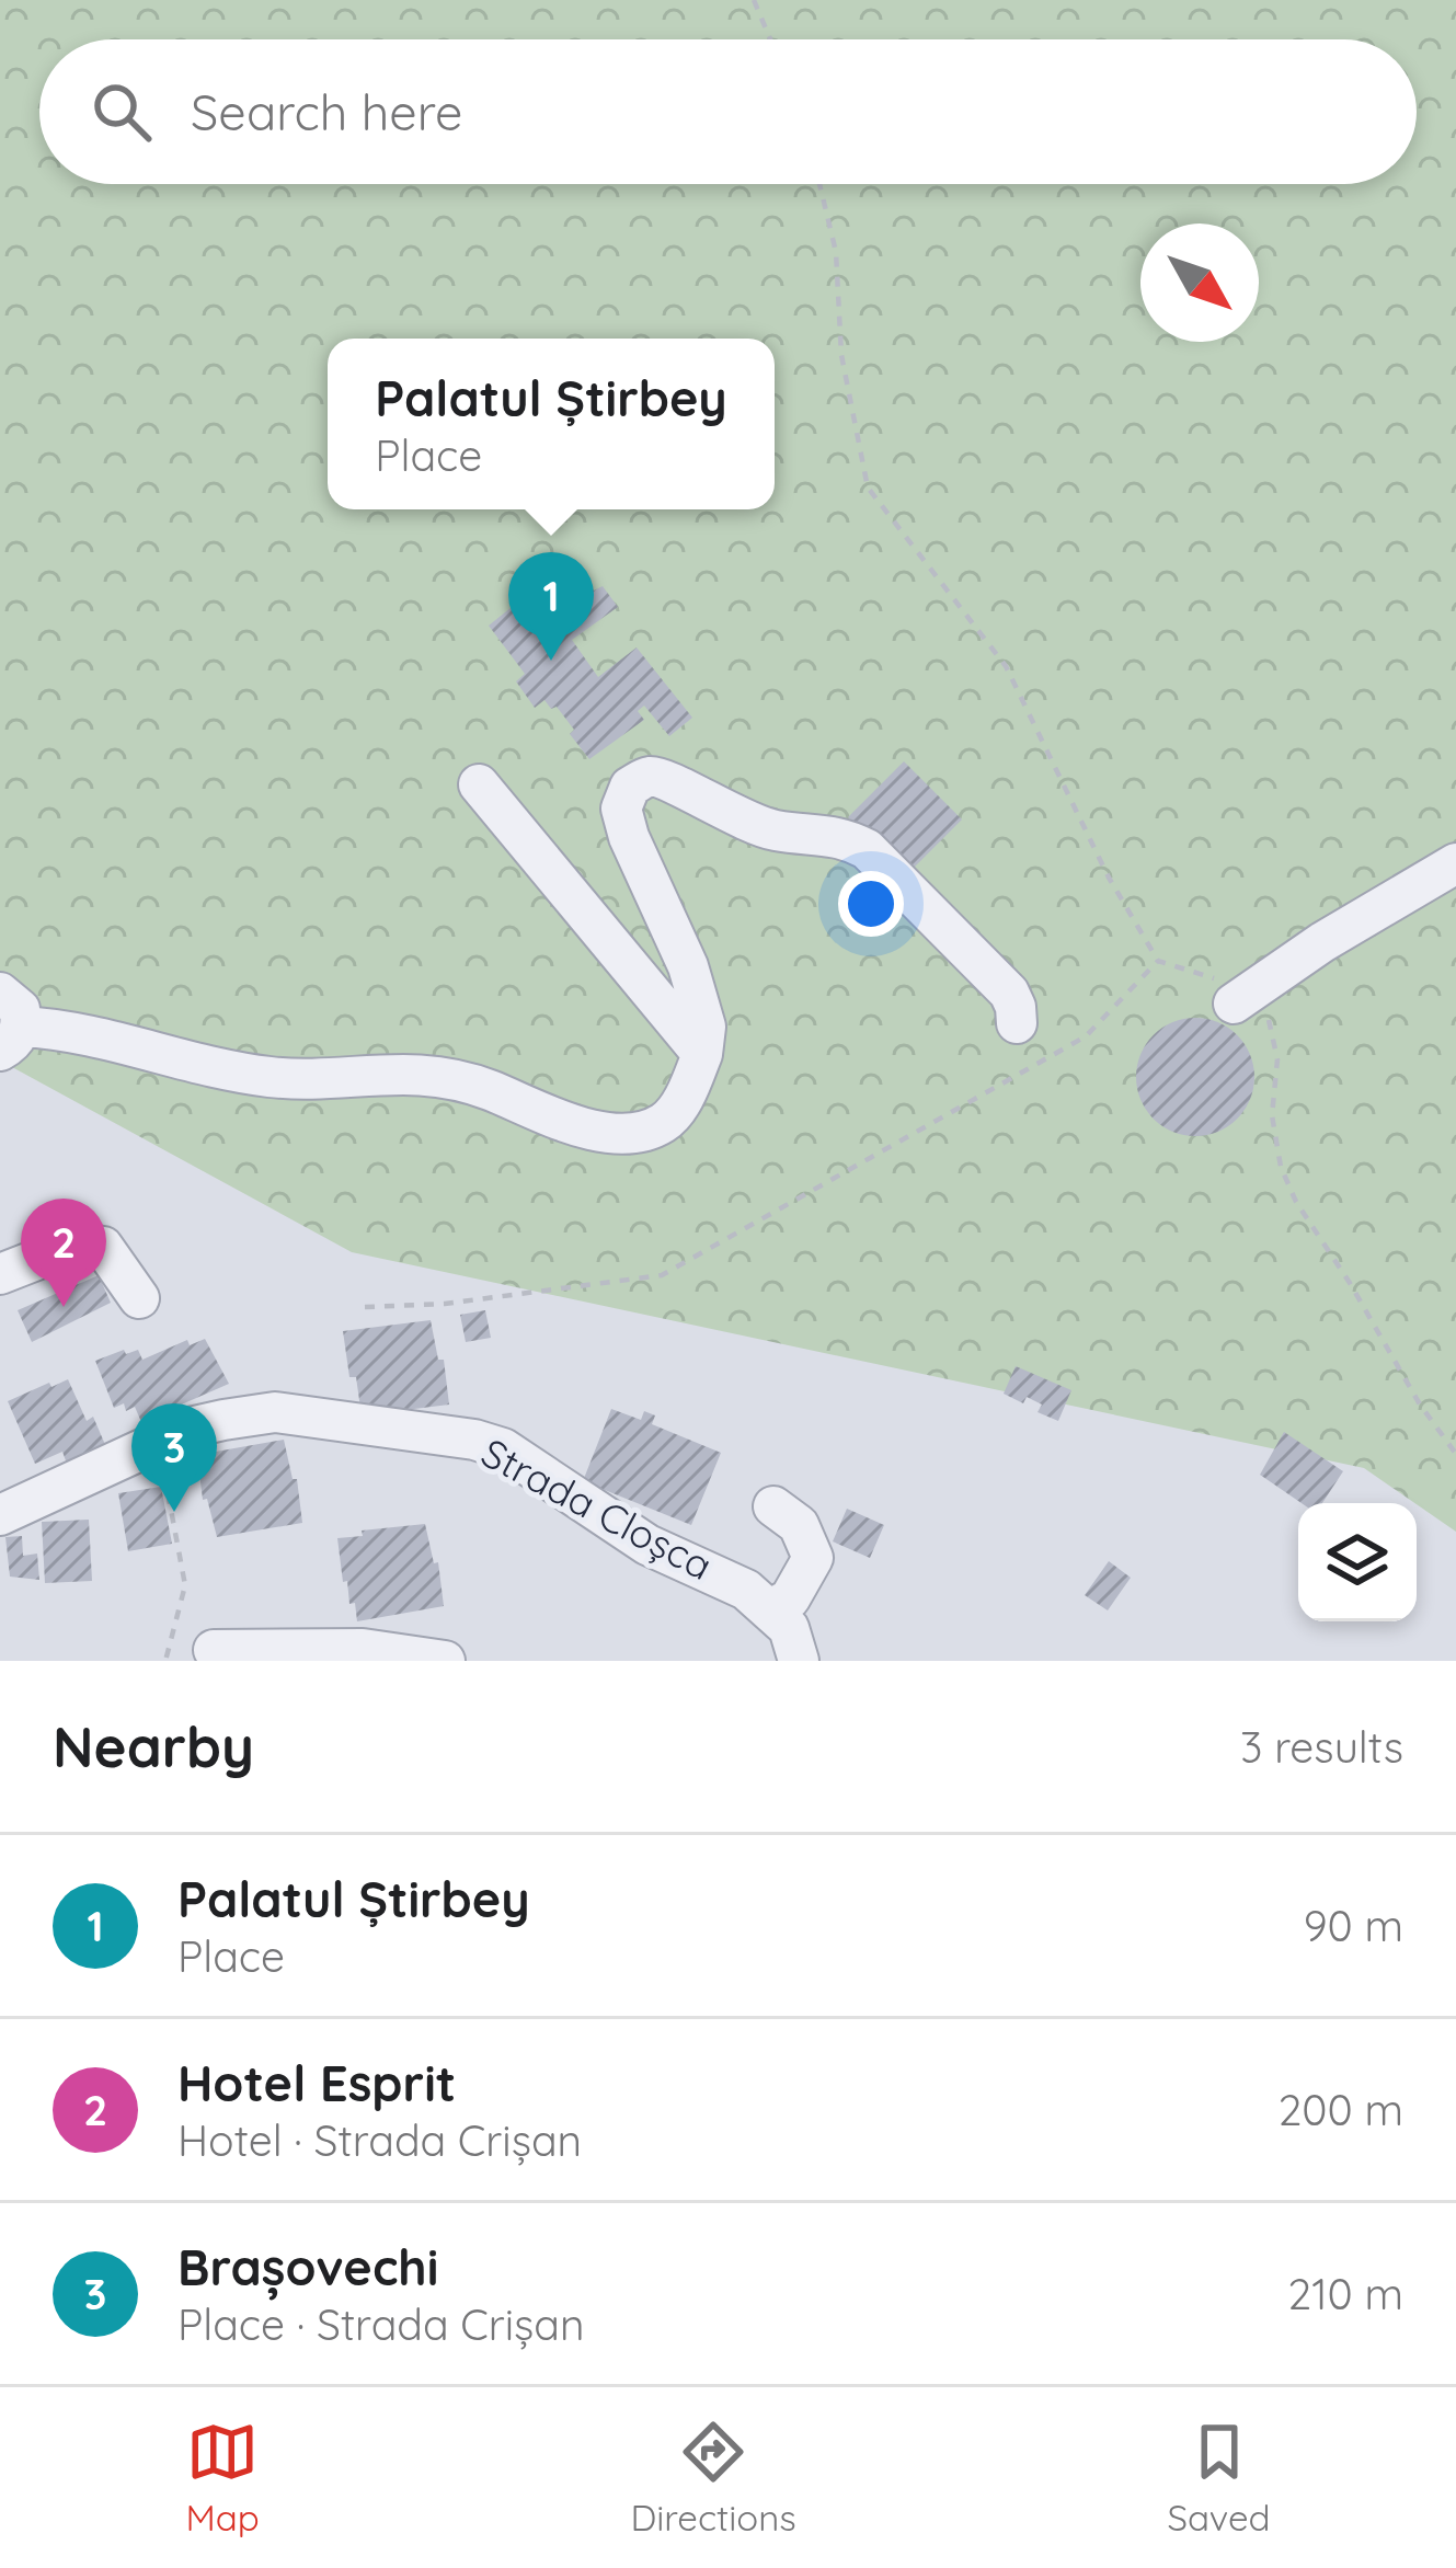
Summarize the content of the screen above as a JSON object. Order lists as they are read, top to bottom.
{
  "streets": {
    "street": ["Strada Cloșca"]
  },
  "north": "bottom right",
  "page": {
    "search": "Search here",
    "popup": ["Palatul Știrbey", "Place"],
    "pins": ["1", "2", "3"],
    "heading": ["Nearby", "3 results"],
    "list": [
      {
        "mark": "1",
        "name": "Palatul Știrbey",
        "note": "Place",
        "value": "90 m"
      },
      {
        "mark": "2",
        "name": "Hotel Esprit",
        "note": "Hotel · Strada Crișan",
        "value": "200 m"
      },
      {
        "mark": "3",
        "name": "Brașovechi",
        "note": "Place · Strada Crișan",
        "value": "210 m"
      }
    ],
    "nav": ["Map", "Directions", "Saved"]
  }
}
